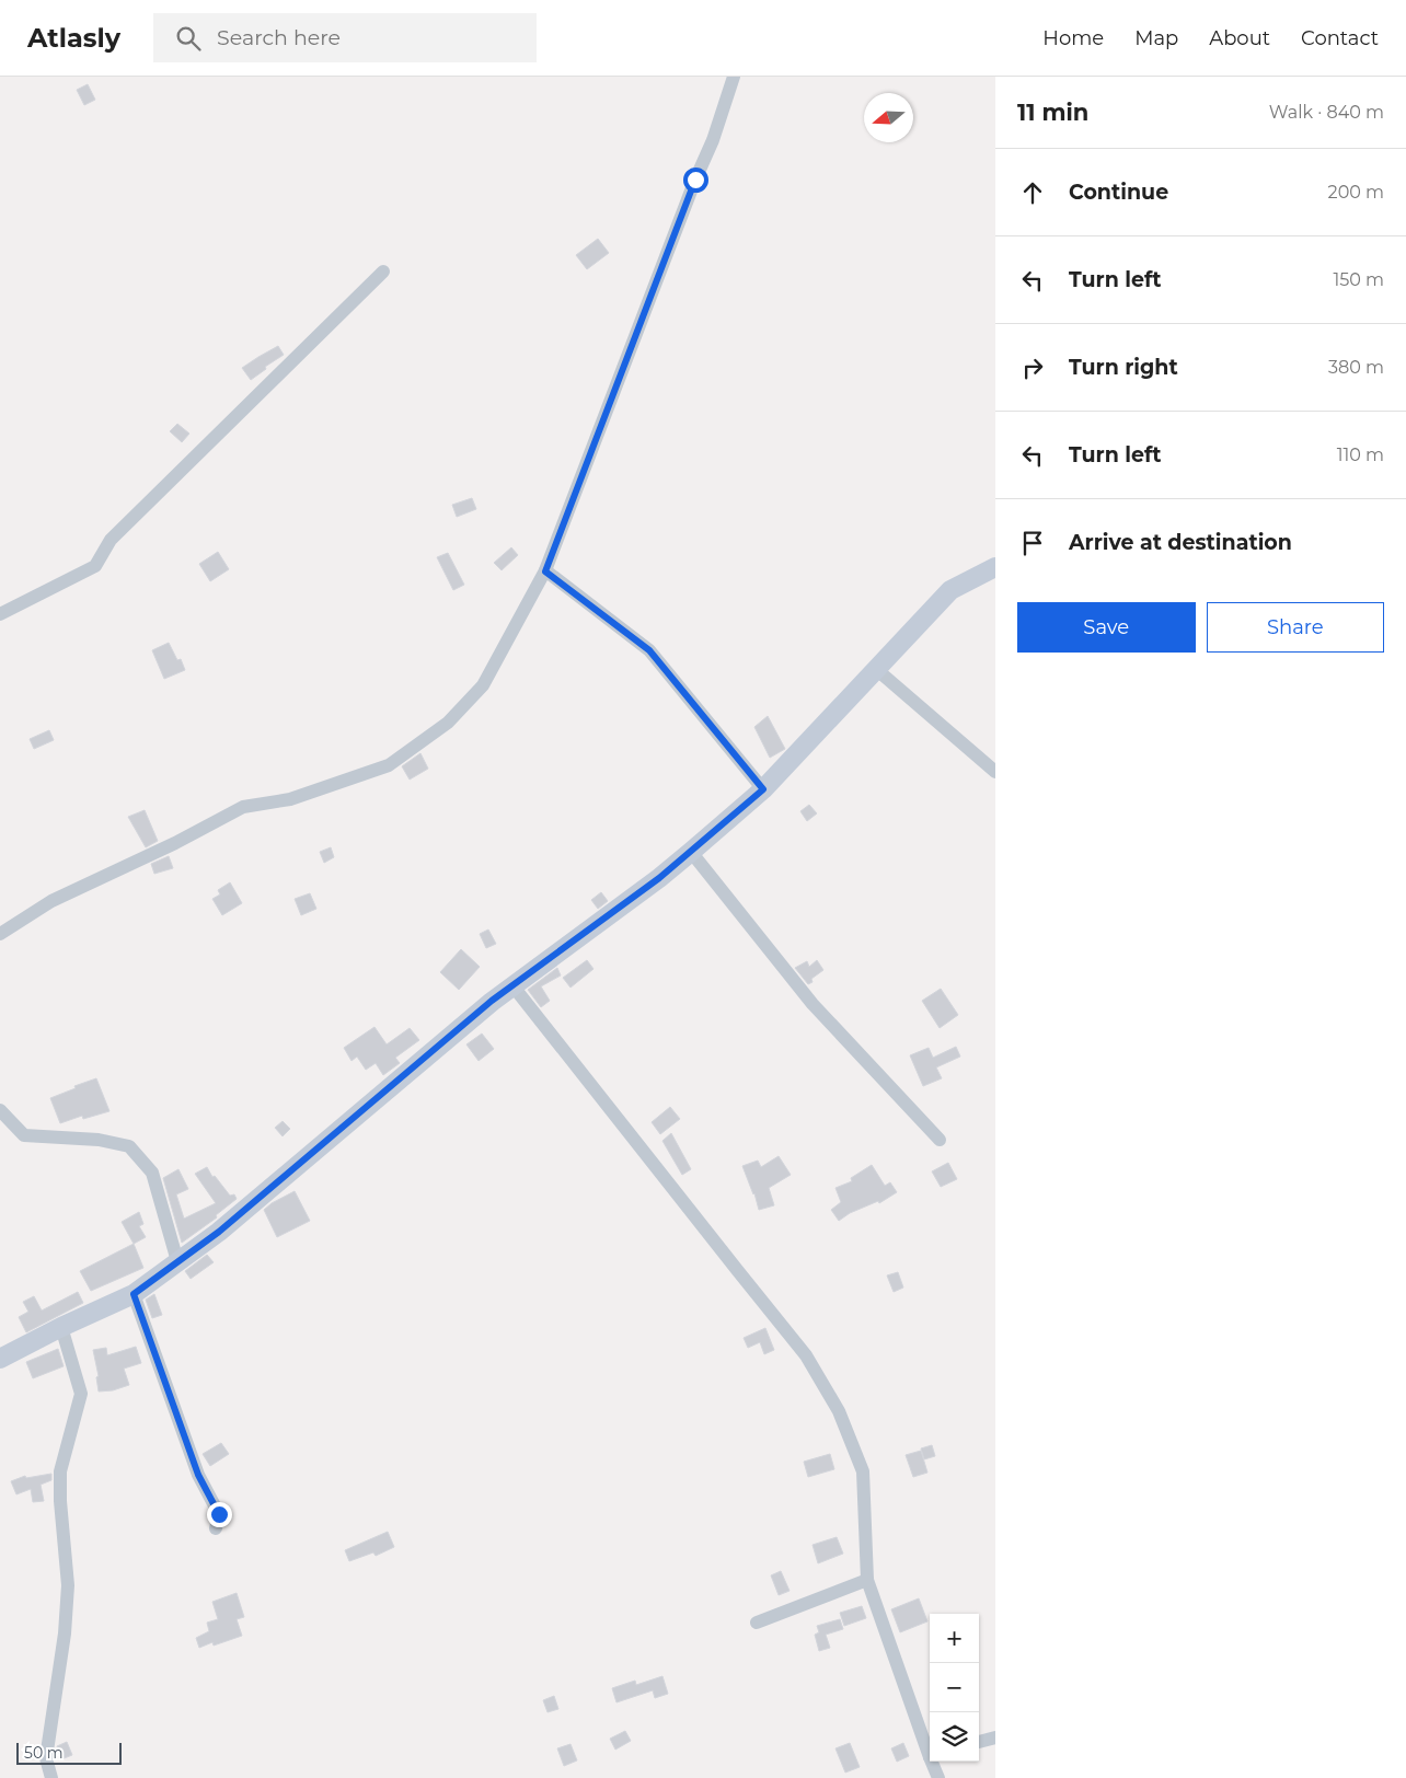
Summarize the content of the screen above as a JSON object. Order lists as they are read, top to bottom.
{
  "scale_bar": "50 m",
  "north": "left",
  "page": {
    "header": "Atlasly",
    "search": "Search here",
    "nav": [
      "Home",
      "Map",
      "About",
      "Contact"
    ],
    "heading": ["11 min", "Walk · 840 m"],
    "list": [
      ["Continue", "200 m"],
      ["Turn left", "150 m"],
      ["Turn right", "380 m"],
      ["Turn left", "110 m"],
      "Arrive at destination"
    ],
    "buttons": ["Save", "Share"],
    "map_buttons": ["+", "−"],
    "scale": "50 m"
  }
}
